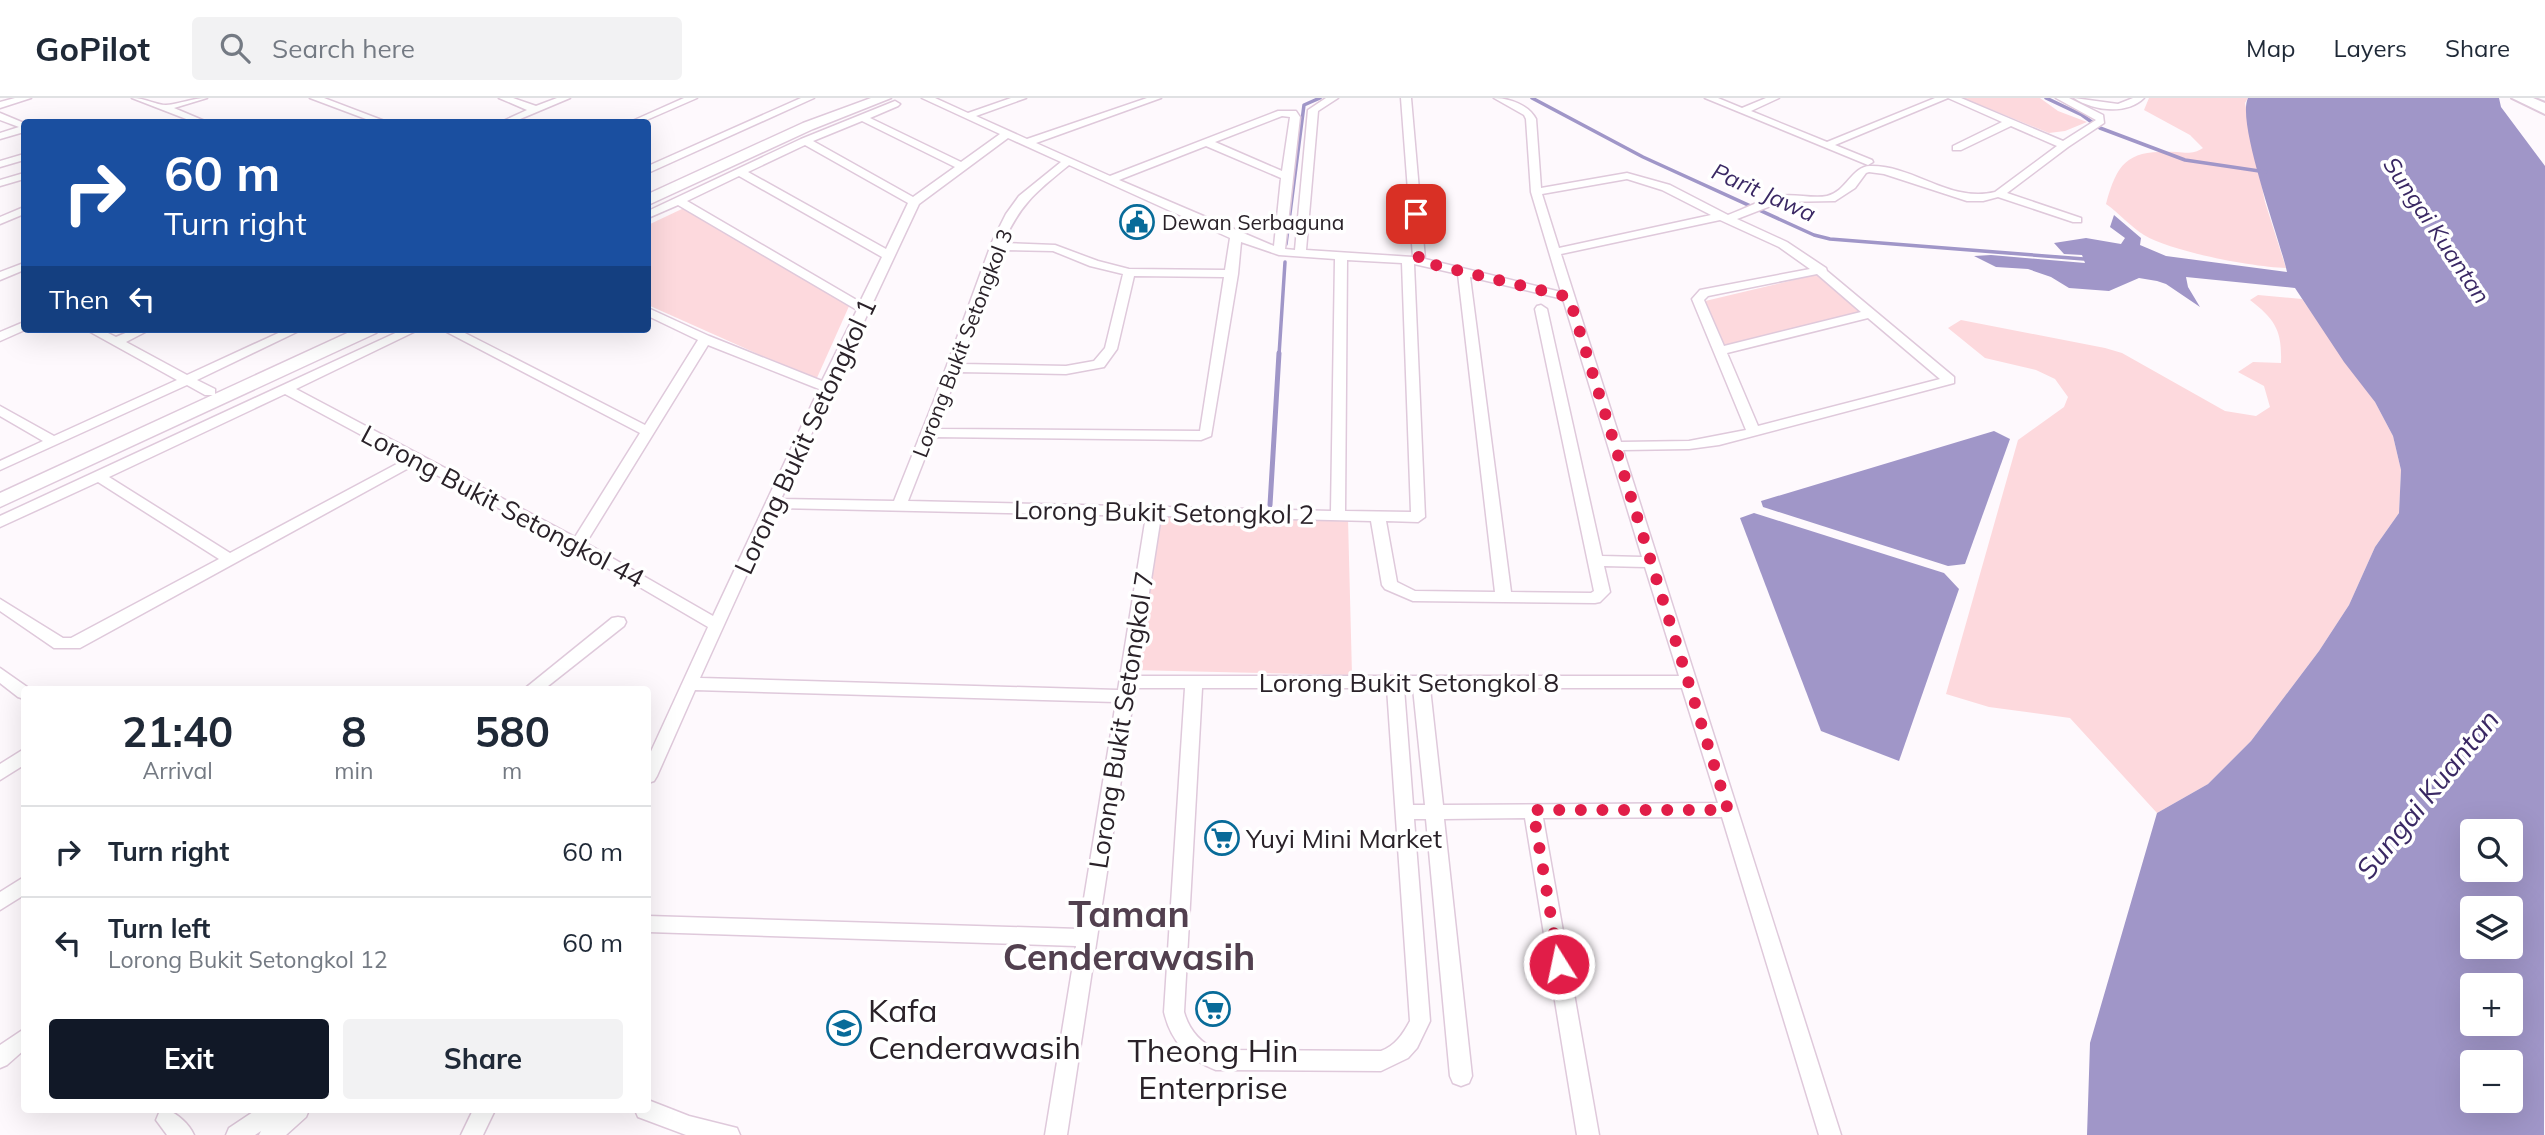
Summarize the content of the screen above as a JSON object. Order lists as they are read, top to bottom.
{
  "streets": {
    "street": [
      "Lorong Bukit Setongkol 3",
      "Lorong Bukit Setongkol 1",
      "Lorong Bukit Setongkol 44",
      "Lorong Bukit Setongkol 2",
      "Lorong Bukit Setongkol 8",
      "Lorong Bukit Setongkol 7"
    ]
  },
  "crossings": [
    ["Lorong Bukit Setongkol 3", "Lorong Bukit Setongkol 2"],
    ["Lorong Bukit Setongkol 1", "Lorong Bukit Setongkol 44"],
    ["Lorong Bukit Setongkol 1", "Lorong Bukit Setongkol 2"],
    ["Lorong Bukit Setongkol 1", "Lorong Bukit Setongkol 8"],
    ["Lorong Bukit Setongkol 2", "Lorong Bukit Setongkol 7"],
    ["Lorong Bukit Setongkol 8", "Lorong Bukit Setongkol 7"]
  ],
  "districts": ["Taman Cenderawasih"],
  "water": ["Parit Jawa", "Sungai Kuantan"],
  "places": {
    "public building": ["Dewan Serbaguna"],
    "supermarket": ["Yuyi Mini Market", "Theong Hin Enterprise"],
    "school or university": ["Kafa Cenderawasih"]
  },
  "page": {
    "header": "GoPilot",
    "search": "Search here",
    "nav": ["Map", "Layers", "Share"],
    "turn": ["60 m", "Turn right"],
    "then": "Then",
    "eta": [
      "21:40",
      "Arrival",
      "8",
      "min",
      "580",
      "m"
    ],
    "list": [
      {
        "name": "Turn right",
        "value": "60 m"
      },
      {
        "name": "Turn left",
        "note": "Lorong Bukit Setongkol 12",
        "value": "60 m"
      }
    ],
    "map_buttons": ["+", "−"],
    "buttons": ["Exit", "Share"]
  }
}
